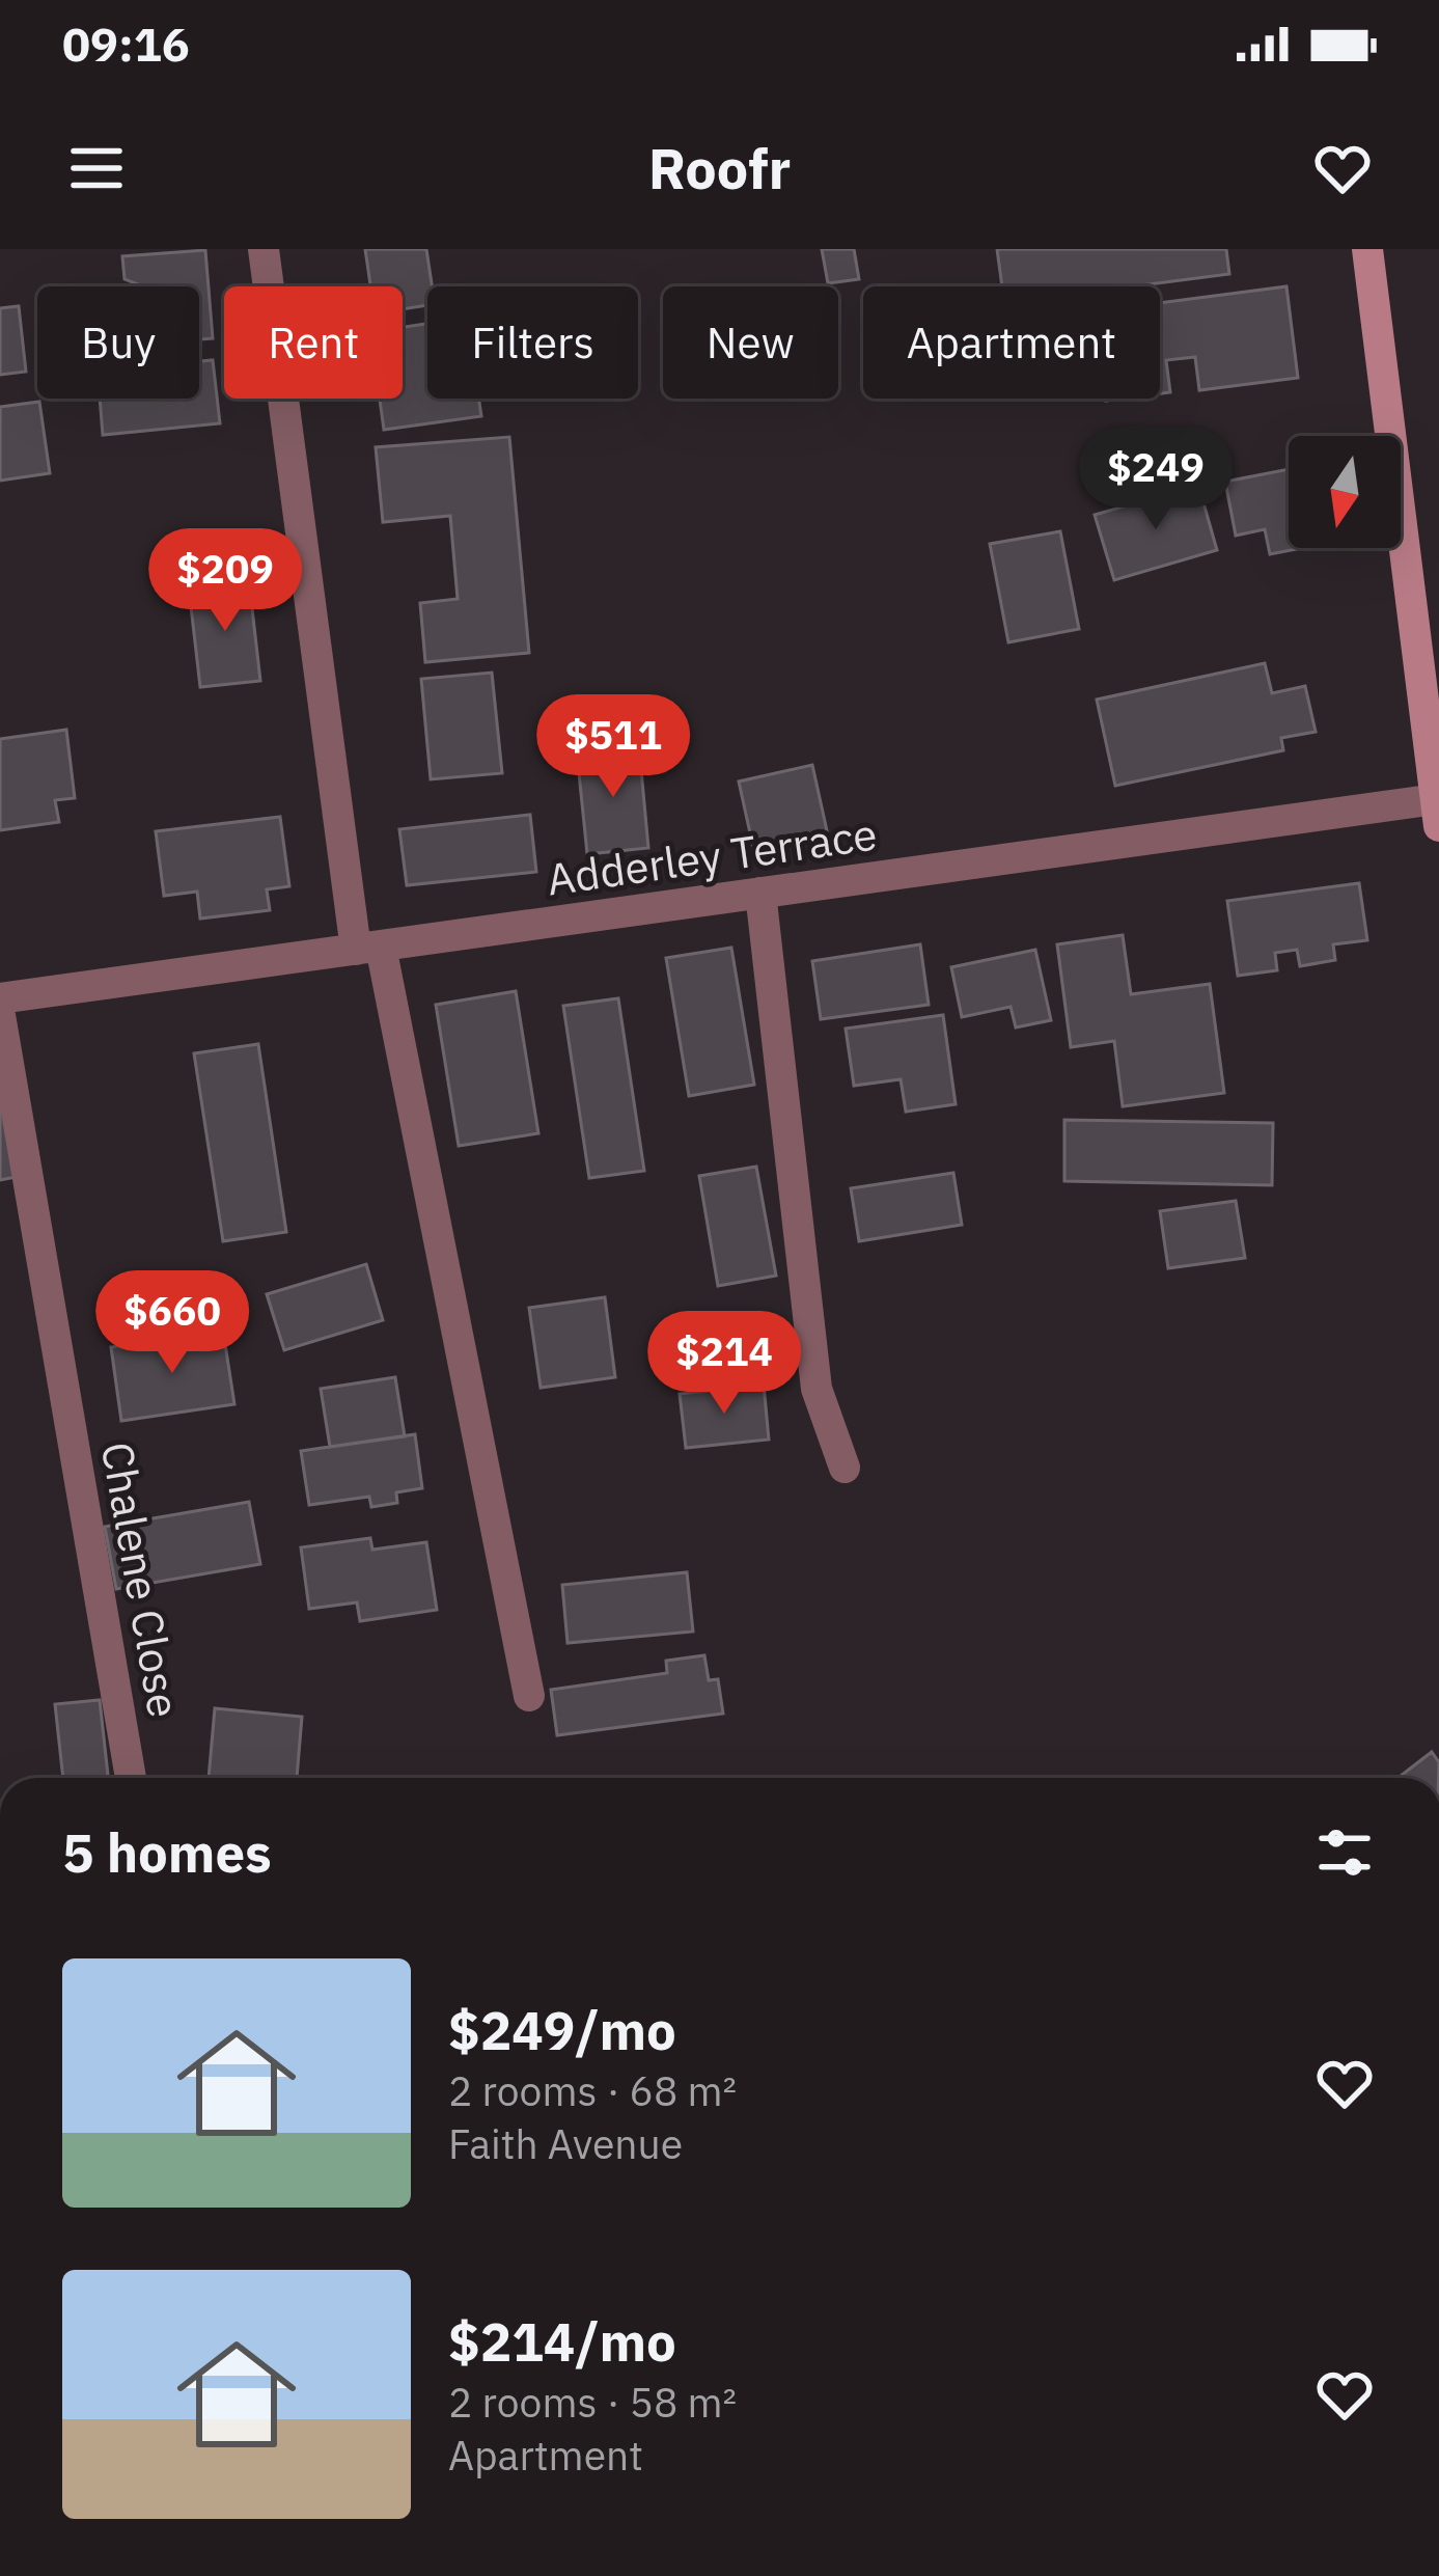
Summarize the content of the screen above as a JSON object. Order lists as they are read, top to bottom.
{
  "streets": {
    "street": ["Adderley Terrace", "Chalene Close"]
  },
  "north": "bottom",
  "page": {
    "status": "09:16",
    "header": "Roofr",
    "chip": [
      "Buy",
      "Rent",
      "Filters",
      "New",
      "Apartment"
    ],
    "price": [
      "$249",
      "$209",
      "$511",
      "$660",
      "$214"
    ],
    "heading": "5 homes",
    "list": [
      {
        "name": "$249/mo",
        "note": "2 rooms · 68 m² · Faith Avenue"
      },
      {
        "name": "$214/mo",
        "note": "2 rooms · 58 m² · Apartment"
      }
    ]
  }
}
